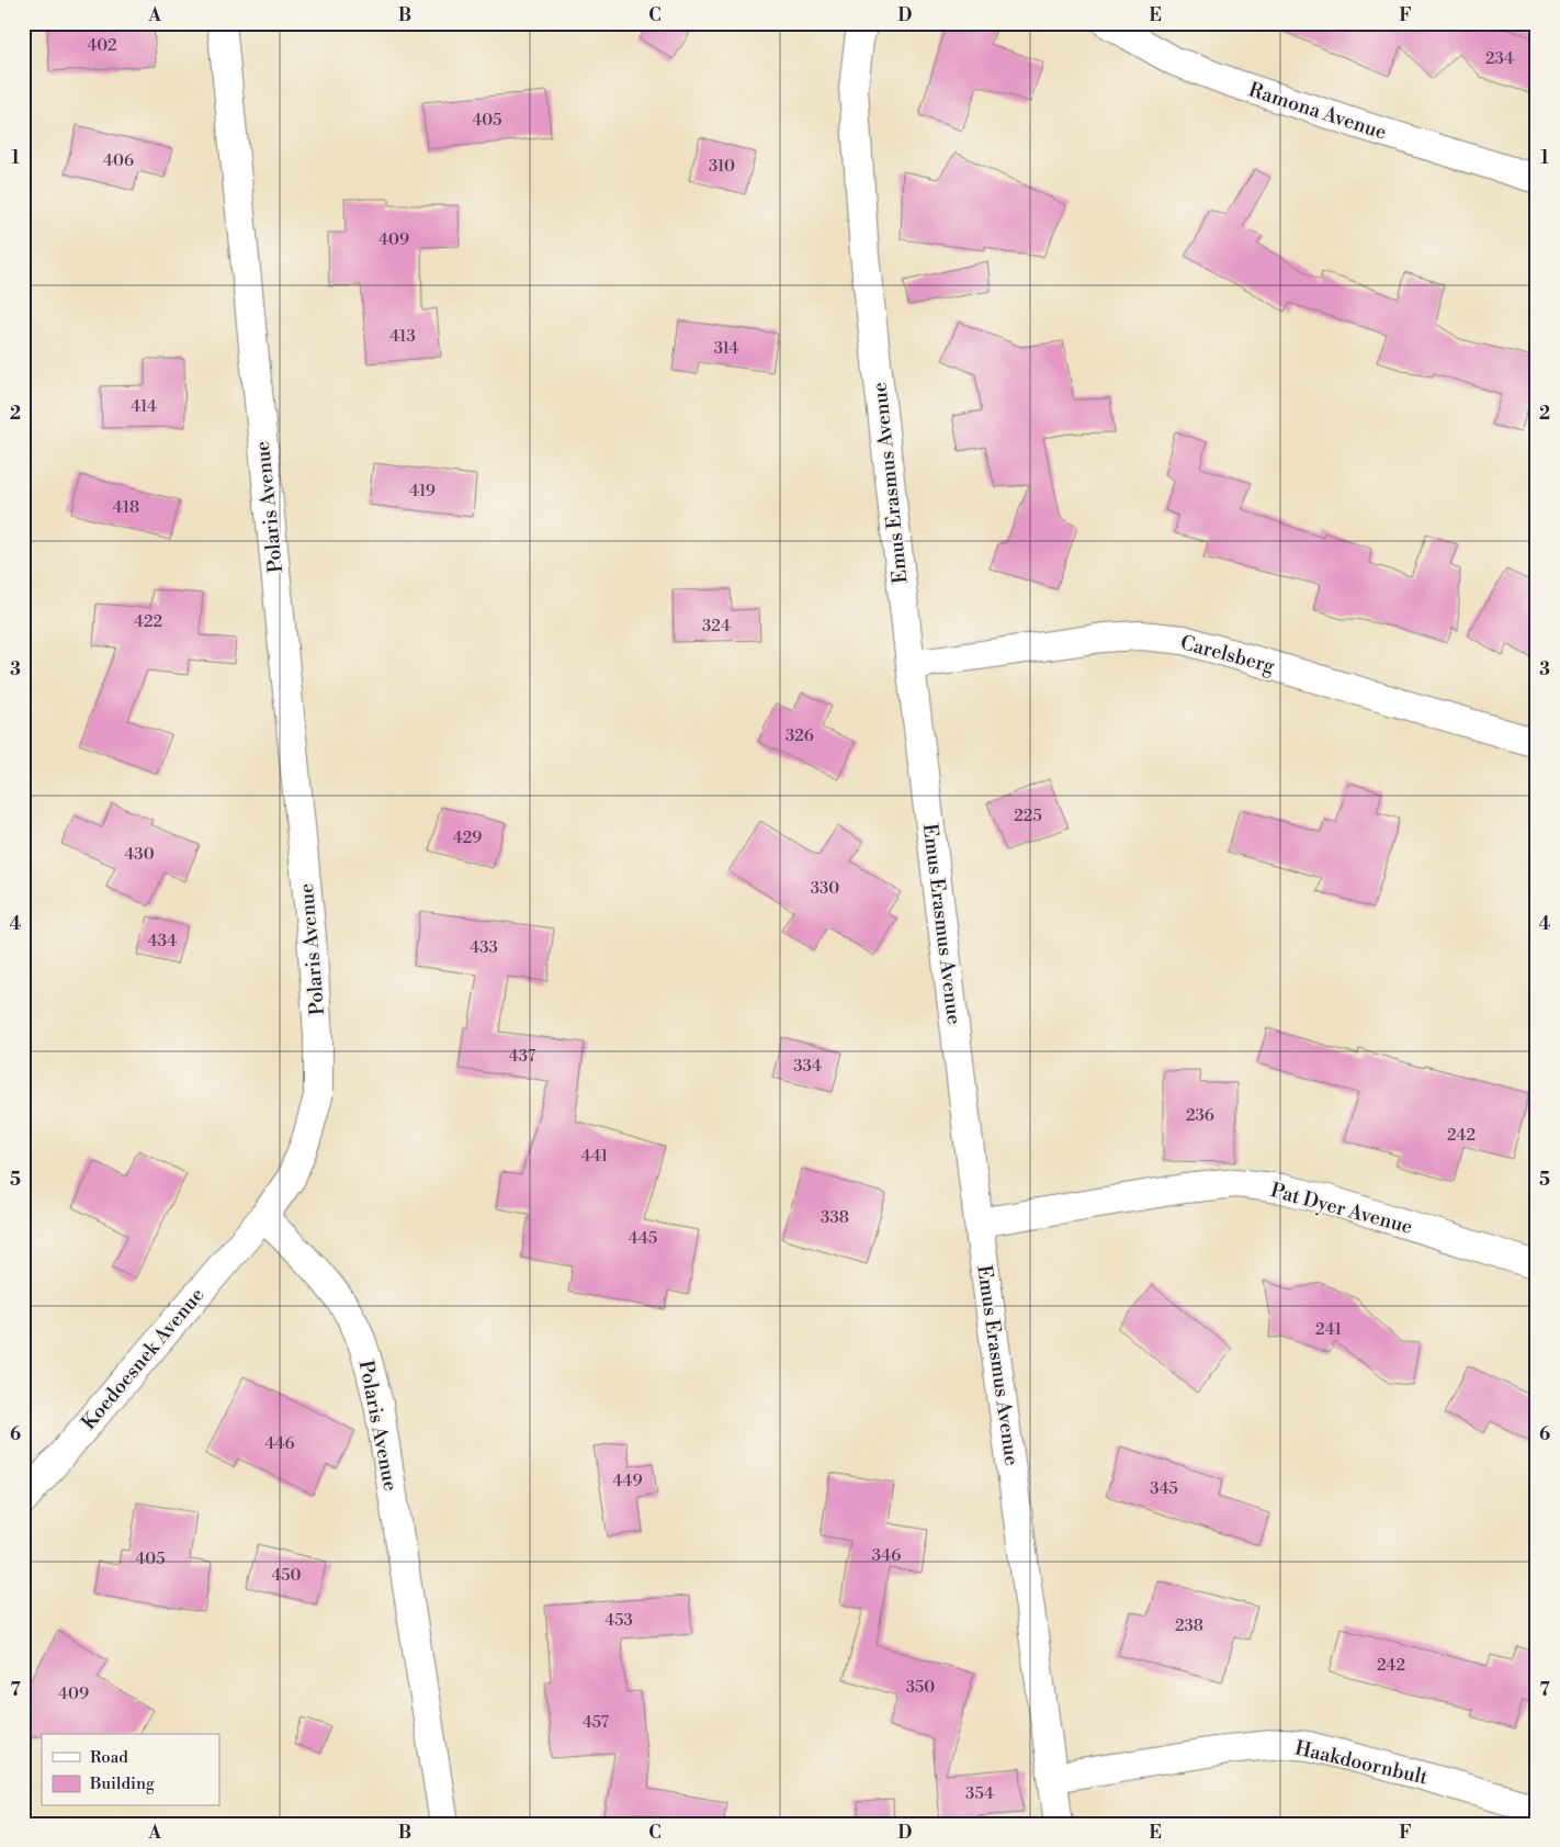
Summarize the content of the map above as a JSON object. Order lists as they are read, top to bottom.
{
  "streets": {
    "street": [
      "Ramona Avenue",
      "Emus Erasmus Avenue",
      "Polaris Avenue",
      "Carelsberg",
      "Pat Dyer Avenue",
      "Koedoesnek Avenue",
      "Haakdoornbult"
    ]
  },
  "crossings": [
    ["Emus Erasmus Avenue", "Carelsberg"],
    ["Emus Erasmus Avenue", "Pat Dyer Avenue"],
    ["Emus Erasmus Avenue", "Haakdoornbult"],
    ["Polaris Avenue", "Koedoesnek Avenue"]
  ],
  "house_numbers": [
    "402",
    "234",
    "405",
    "406",
    "310",
    "409",
    "413",
    "314",
    "414",
    "419",
    "418",
    "422",
    "324",
    "326",
    "225",
    "429",
    "430",
    "330",
    "434",
    "433",
    "437",
    "334",
    "236",
    "242",
    "441",
    "338",
    "445",
    "241",
    "446",
    "449",
    "345",
    "346",
    "405",
    "450",
    "453",
    "238",
    "242",
    "350",
    "409",
    "457",
    "354"
  ],
  "legend": ["Road", "Building"],
  "grid": {
    "columns": [
      "A",
      "B",
      "C",
      "D",
      "E",
      "F"
    ],
    "rows": [
      "1",
      "2",
      "3",
      "4",
      "5",
      "6",
      "7"
    ]
  }
}
